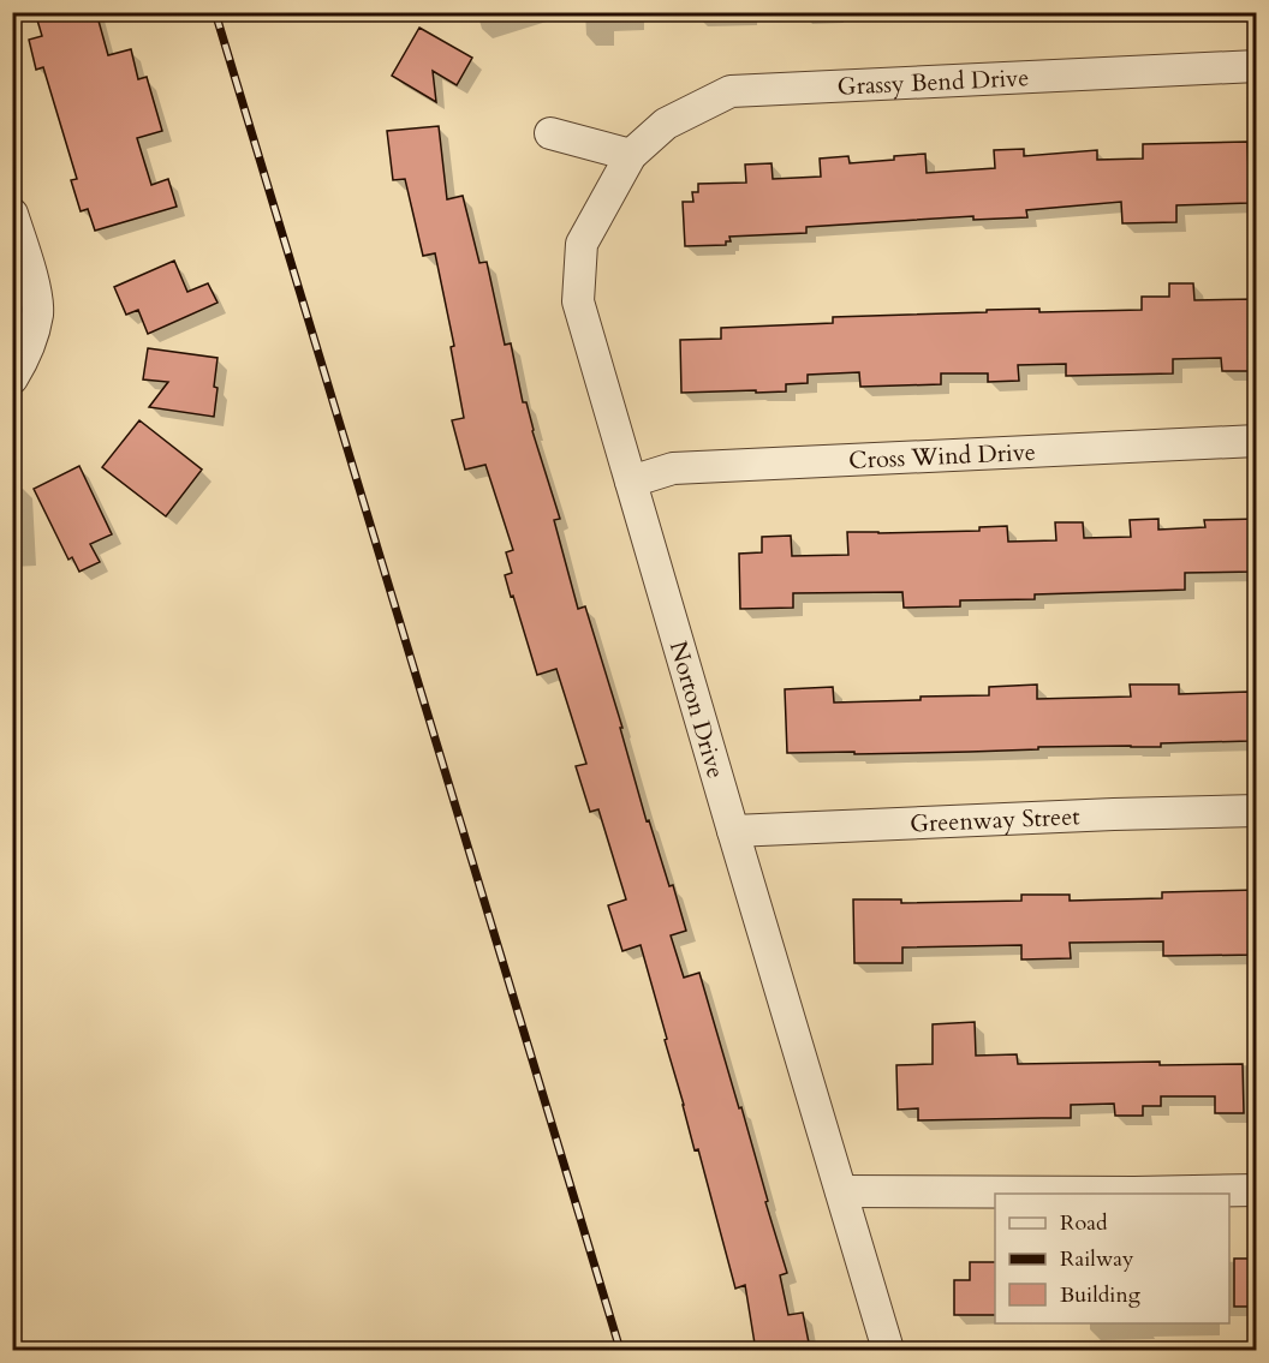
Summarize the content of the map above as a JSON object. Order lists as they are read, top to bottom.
{
  "streets": {
    "street": [
      "Grassy Bend Drive",
      "Cross Wind Drive",
      "Norton Drive",
      "Greenway Street"
    ]
  },
  "crossings": [
    ["Grassy Bend Drive", "Norton Drive"],
    ["Cross Wind Drive", "Norton Drive"],
    ["Norton Drive", "Greenway Street"]
  ],
  "legend": ["Road", "Railway", "Building"]
}
